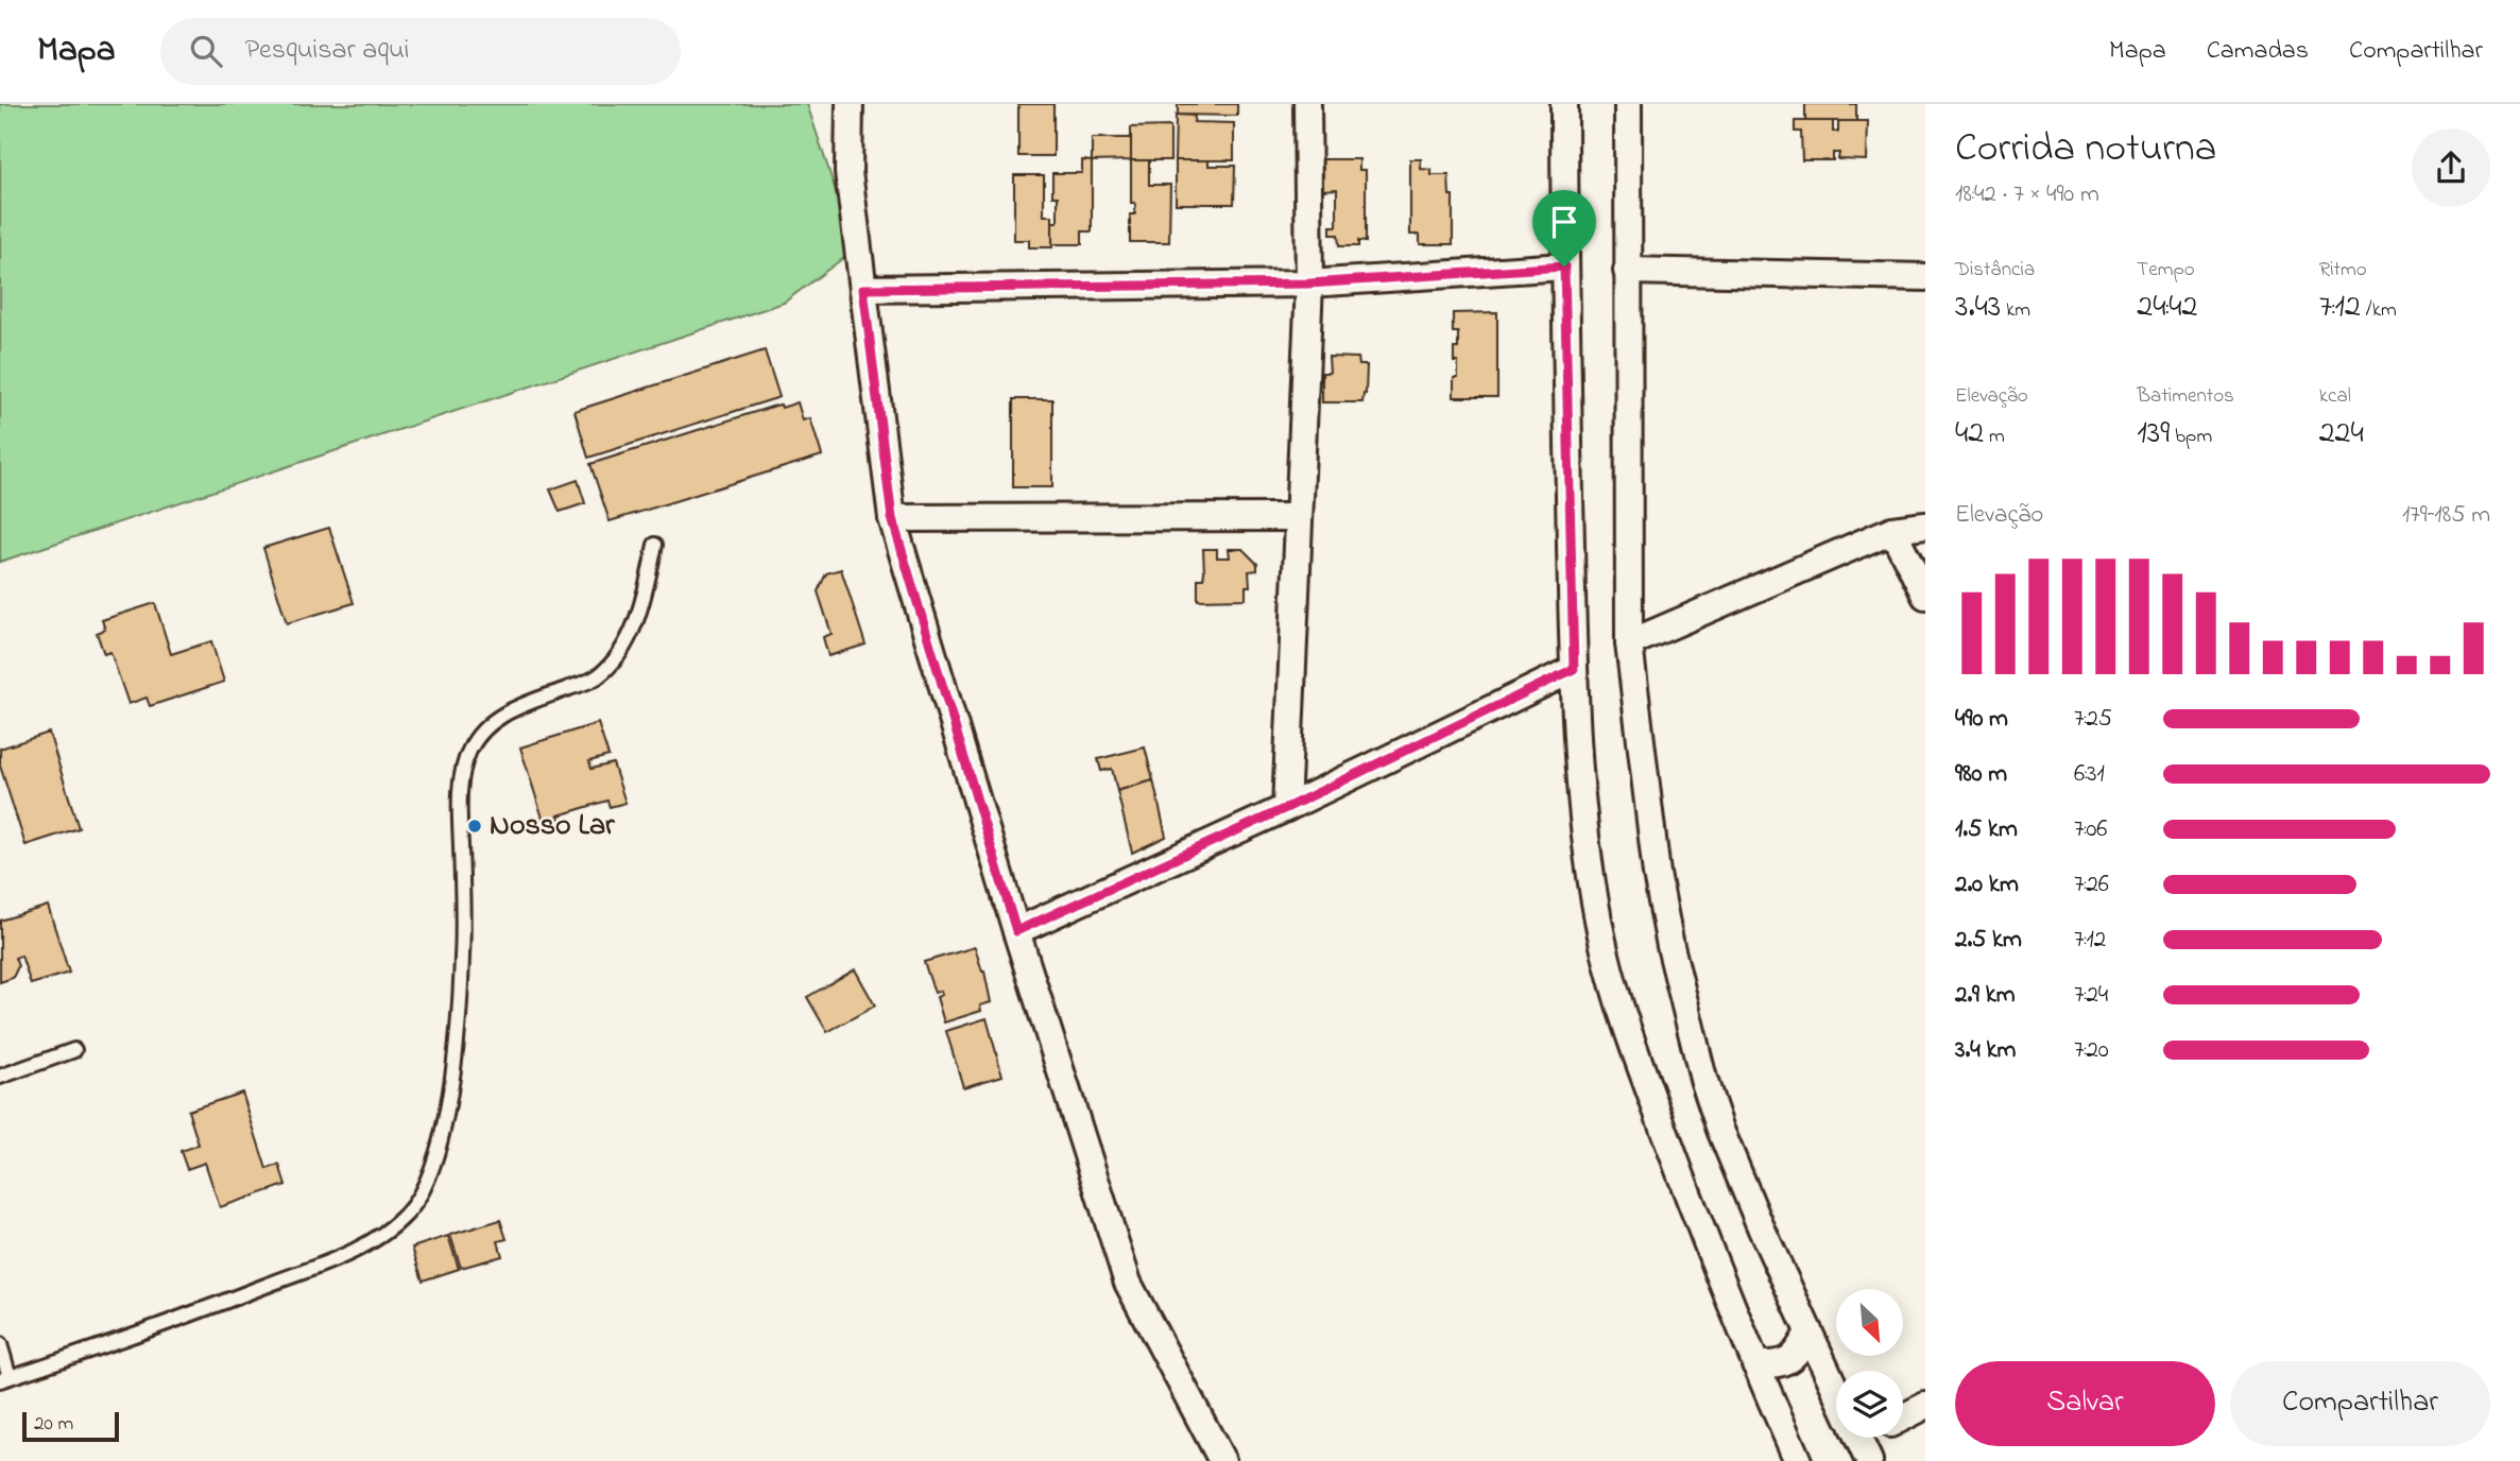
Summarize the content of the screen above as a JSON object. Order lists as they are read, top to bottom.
{
  "places": ["Nosso Lar"],
  "scale_bar": "20 m",
  "north": "bottom right",
  "page": {
    "header": "Mapa",
    "search": "Pesquisar aqui",
    "nav": ["Mapa", "Camadas", "Compartilhar"],
    "heading": ["Corrida noturna", "18:42 · 7 × 490 m"],
    "stats": [
      ["Distância", "3.43 km"],
      ["Tempo", "24:42"],
      ["Ritmo", "7:12 /km"],
      ["Elevação", "42 m"],
      ["Batimentos", "139 bpm"],
      ["kcal", "224"]
    ],
    "chart": ["Elevação", "179–185 m"],
    "list": [
      {
        "name": "490 m",
        "note": "7:25"
      },
      {
        "name": "980 m",
        "note": "6:31"
      },
      {
        "name": "1.5 km",
        "note": "7:06"
      },
      {
        "name": "2.0 km",
        "note": "7:26"
      },
      {
        "name": "2.5 km",
        "note": "7:12"
      },
      {
        "name": "2.9 km",
        "note": "7:24"
      },
      {
        "name": "3.4 km",
        "note": "7:20"
      }
    ],
    "buttons": ["Salvar", "Compartilhar"],
    "scale": "20 m"
  }
}
